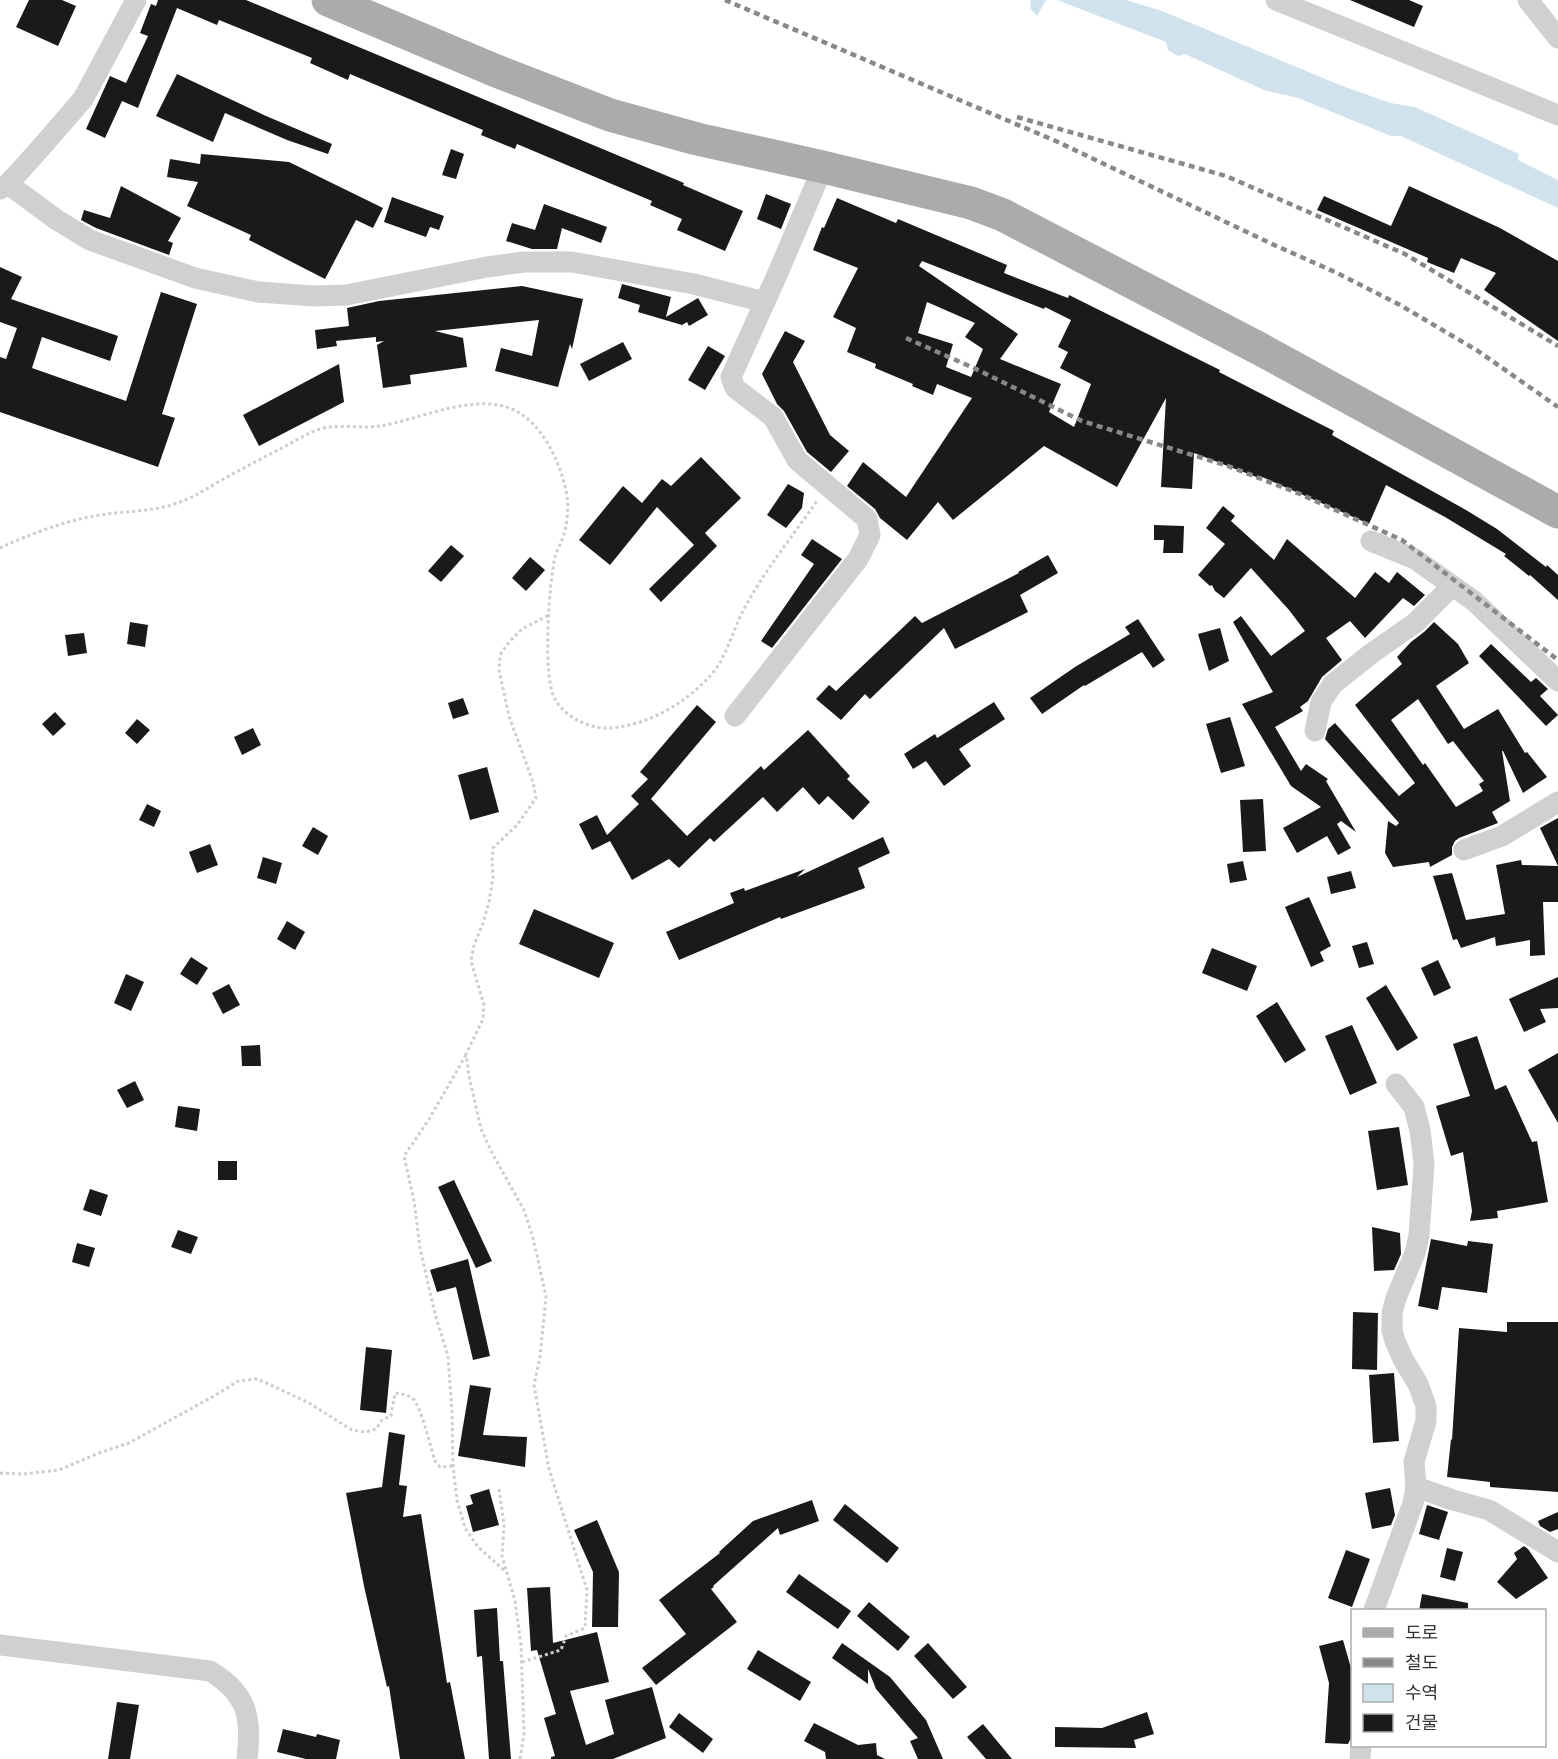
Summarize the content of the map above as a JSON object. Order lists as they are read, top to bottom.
{
  "legend": [
    "도로",
    "철도",
    "수역",
    "건물"
  ]
}
